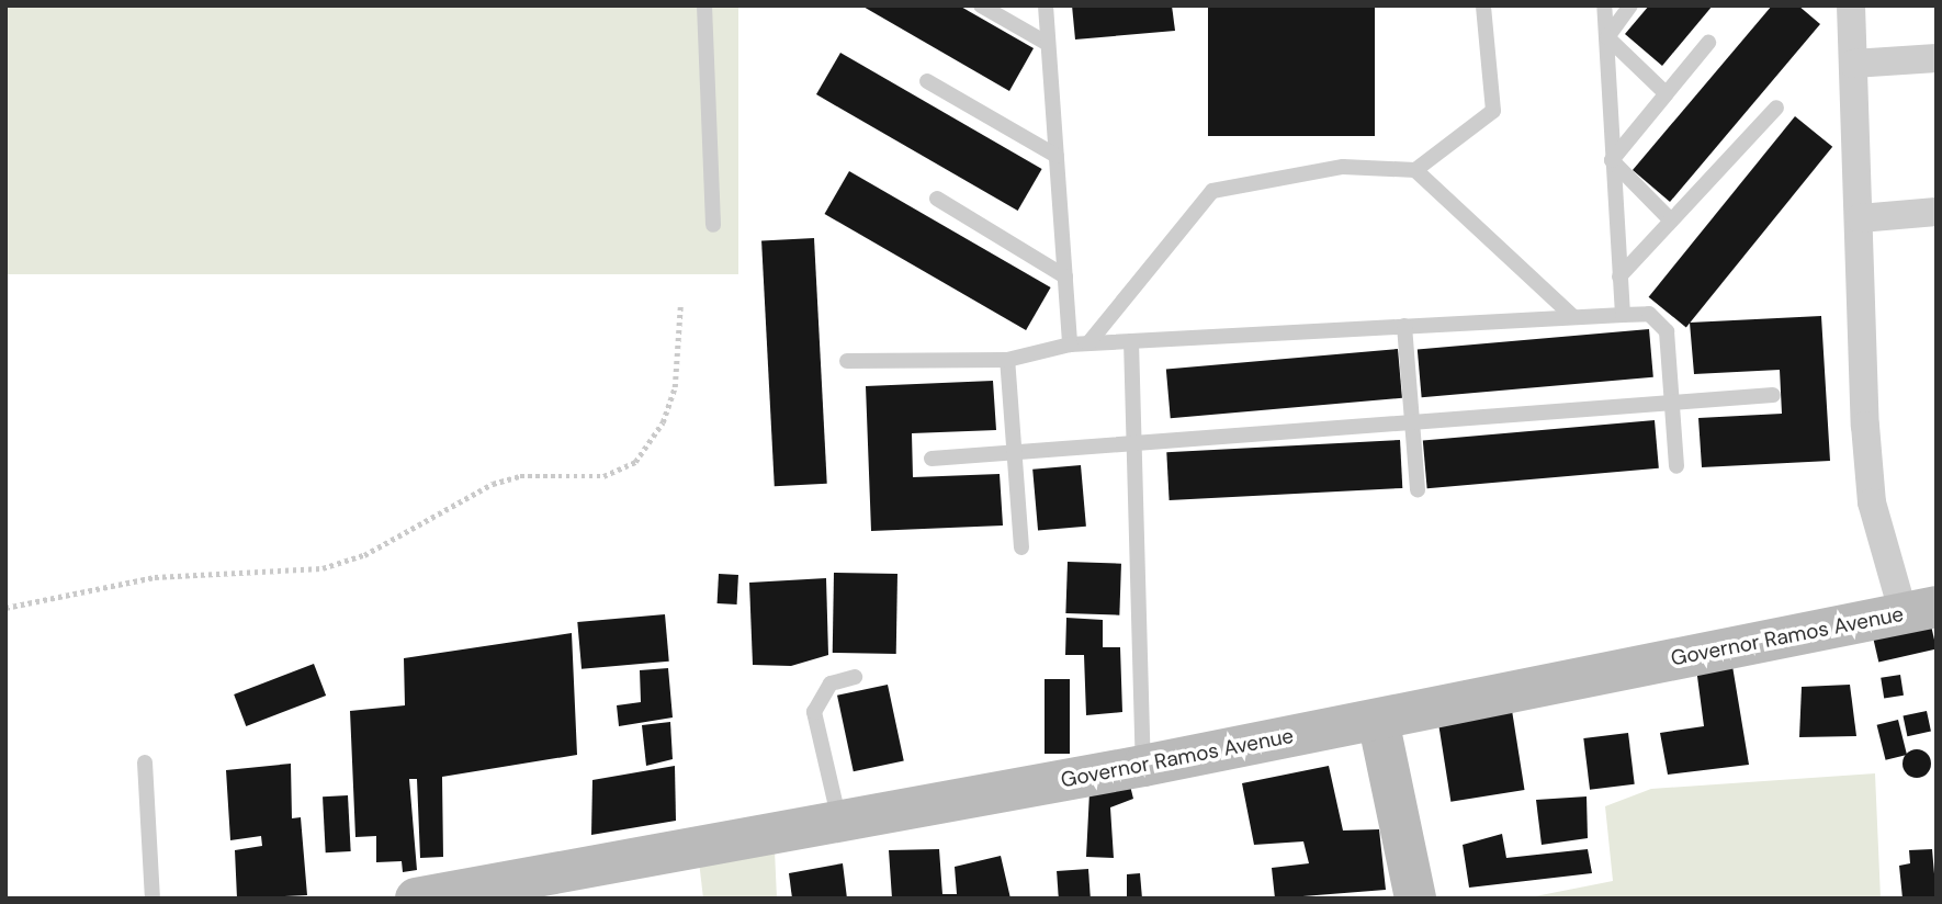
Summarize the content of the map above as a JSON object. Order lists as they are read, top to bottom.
{
  "streets": {
    "main road": ["Governor Ramos Avenue"]
  }
}
